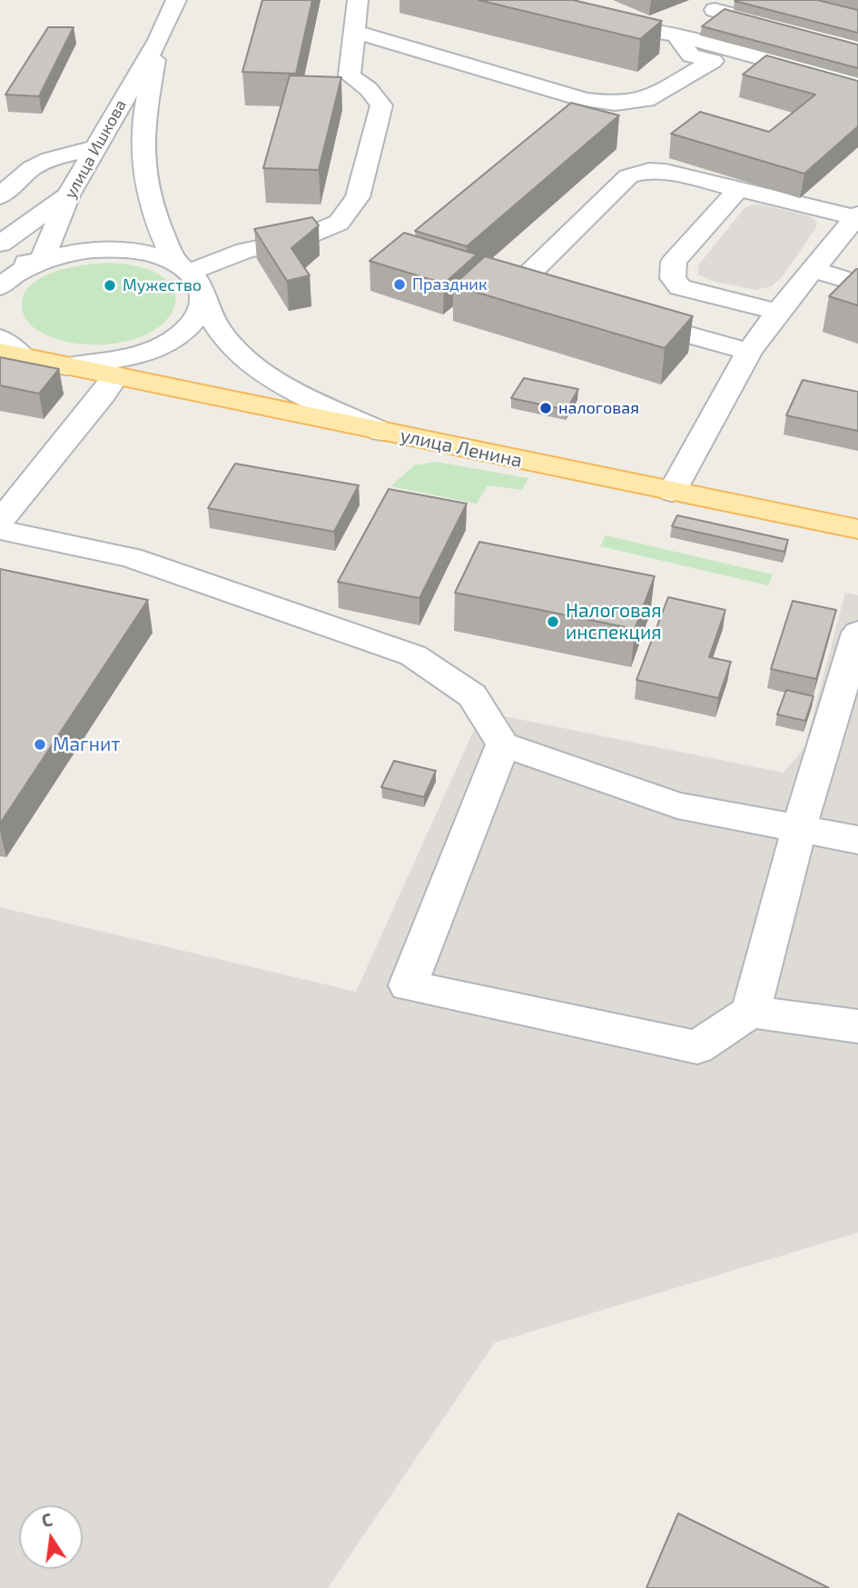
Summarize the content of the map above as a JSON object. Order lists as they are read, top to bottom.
{
  "streets": {
    "main road": ["улица Ленина"],
    "street": ["улица Ишкова"]
  },
  "places": [
    "Праздник",
    "Мужество",
    "налоговая",
    "Налоговая инспекция",
    "Магнит"
  ],
  "north": "top"
}
